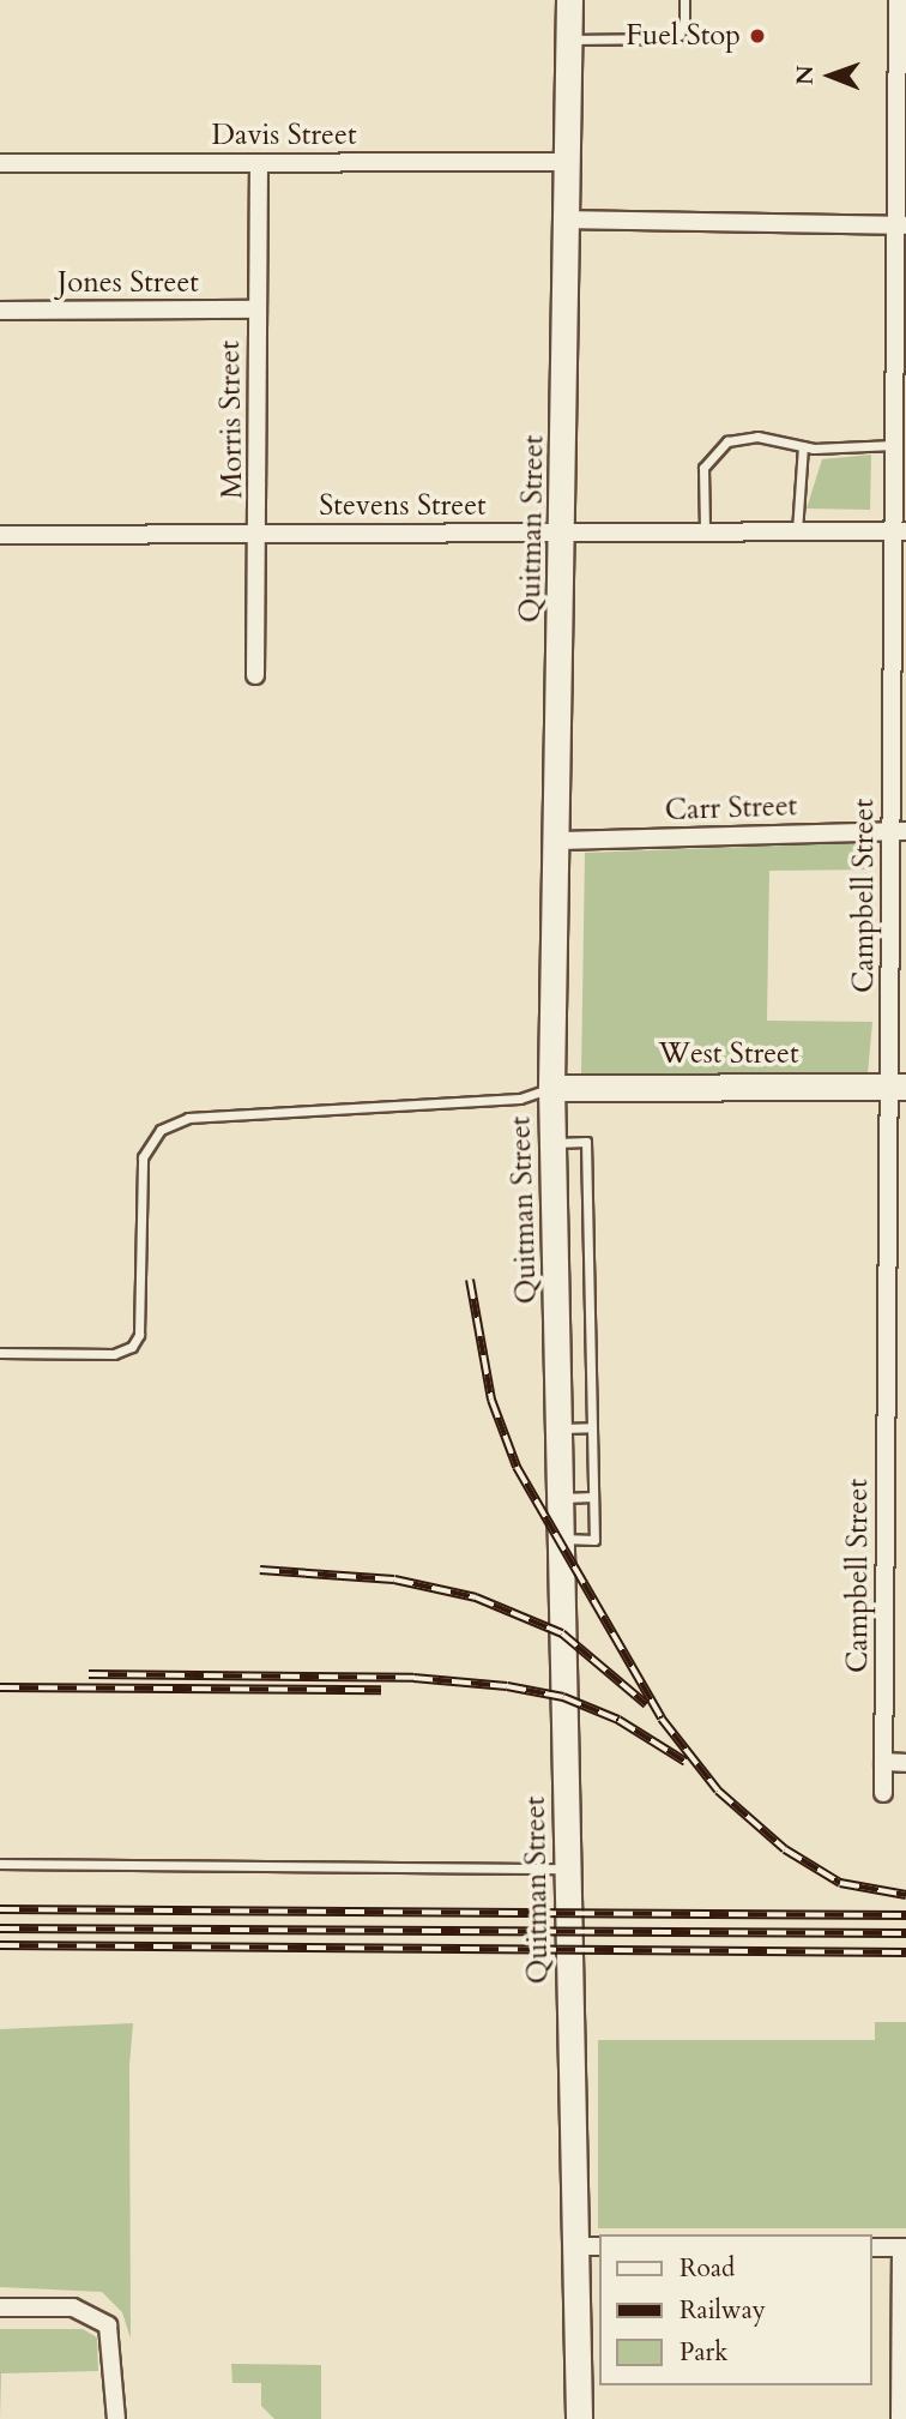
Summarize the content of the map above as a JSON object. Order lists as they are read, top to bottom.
{
  "streets": {
    "main road": ["Quitman Street", "West Street"],
    "street": [
      "Davis Street",
      "Jones Street",
      "Morris Street",
      "Stevens Street",
      "Carr Street",
      "Campbell Street"
    ]
  },
  "crossings": [
    ["Davis Street", "Morris Street"],
    ["Davis Street", "Quitman Street"],
    ["Jones Street", "Morris Street"],
    ["Morris Street", "Stevens Street"],
    ["Stevens Street", "Quitman Street"],
    ["Stevens Street", "Campbell Street"],
    ["Quitman Street", "Carr Street"],
    ["Quitman Street", "West Street"],
    ["Carr Street", "Campbell Street"],
    ["Campbell Street", "West Street"]
  ],
  "places": ["Fuel Stop"],
  "legend": ["Road", "Railway", "Park"],
  "north": "left"
}
